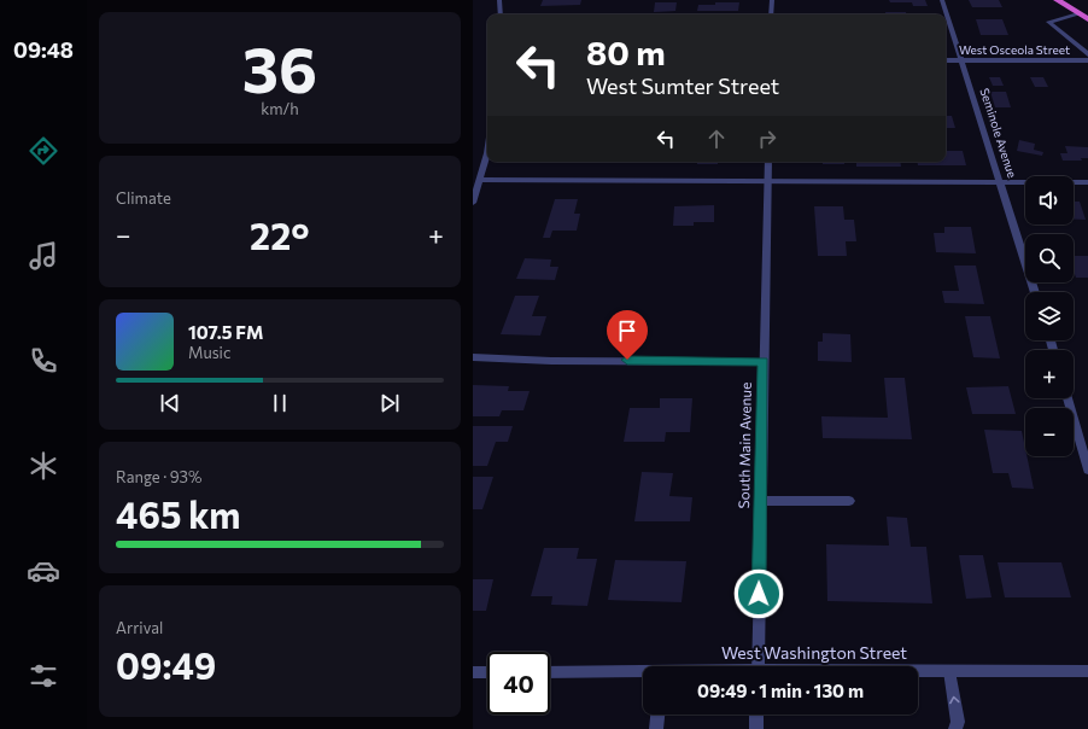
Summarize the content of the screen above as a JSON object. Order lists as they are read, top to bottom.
{
  "streets": {
    "street": [
      "West Osceola Street",
      "Seminole Avenue",
      "South Main Avenue",
      "West Washington Street"
    ]
  },
  "crossings": [
    ["West Osceola Street", "Seminole Avenue"]
  ],
  "page": {
    "tabs": "09:48",
    "tile": [
      ["36", "km/h"],
      "Climate",
      ["Range · 93%", "465 km"],
      ["Arrival", "09:49"]
    ],
    "turn": ["80 m", "West Sumter Street"],
    "map_buttons": ["+", "−"],
    "heat": ["−", "22°", "+"],
    "song": ["107.5 FM", "Music"],
    "limit": "40",
    "trip": "09:49 · 1 min · 130 m"
  }
}
